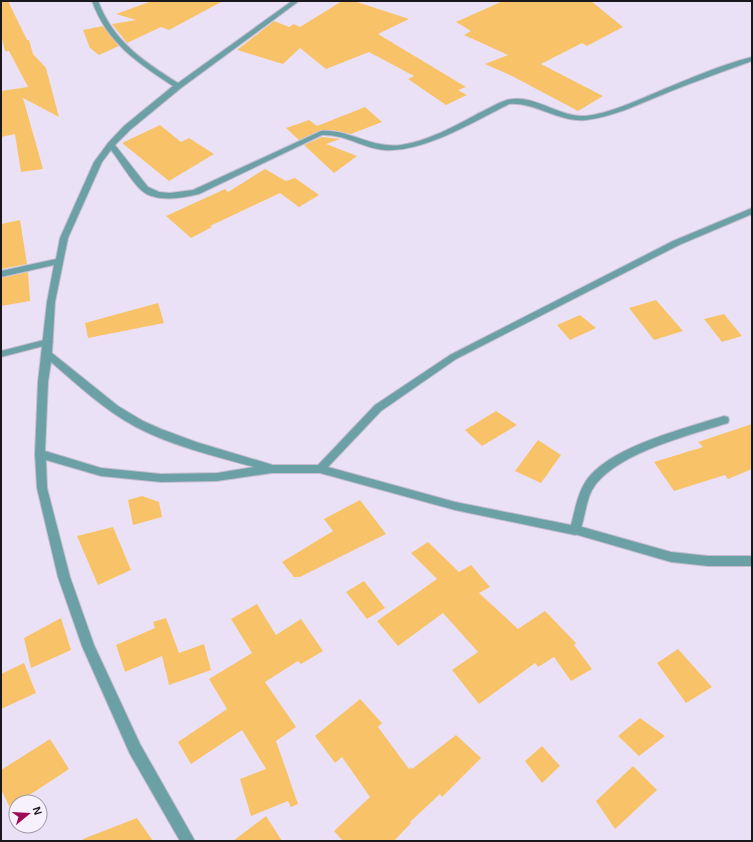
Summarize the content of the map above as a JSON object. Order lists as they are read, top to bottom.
{
  "north": "right"
}
